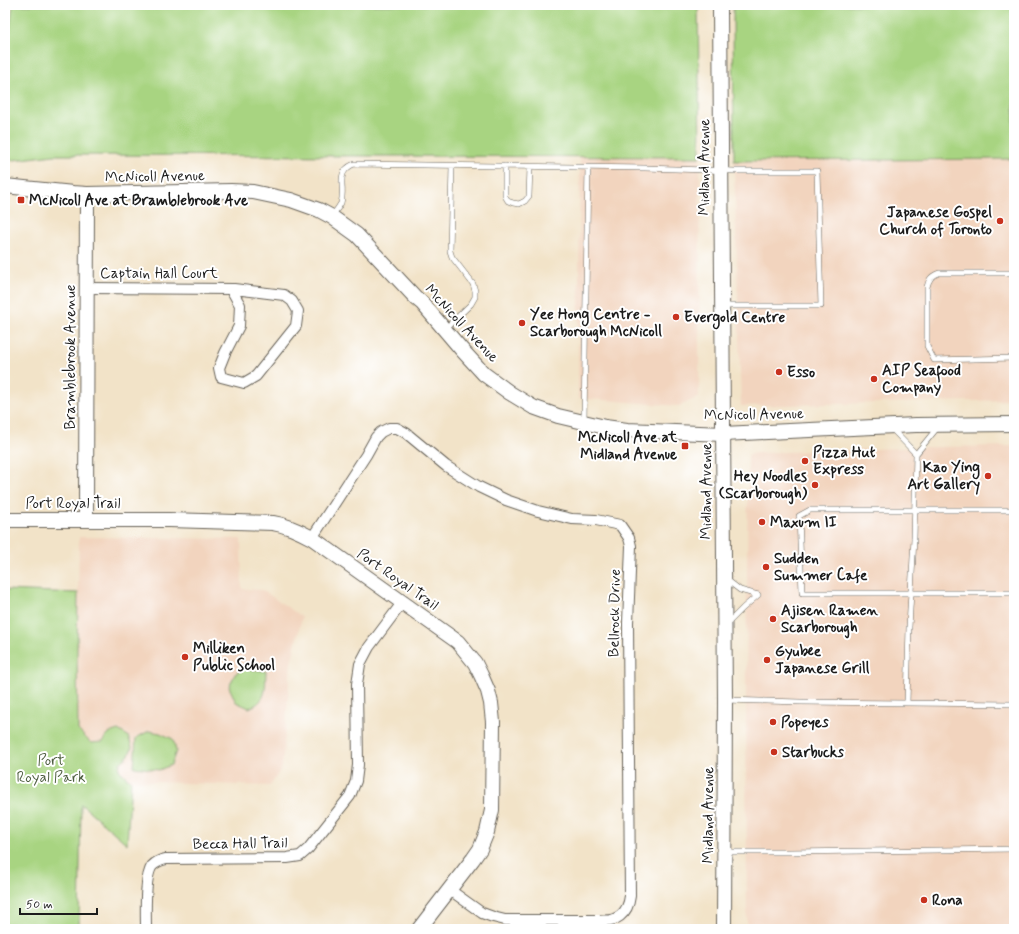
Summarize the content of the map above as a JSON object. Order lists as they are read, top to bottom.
{
  "streets": {
    "main road": [
      "Midland Avenue",
      "McNicoll Avenue",
      "Bramblebrook Avenue",
      "Port Royal Trail"
    ],
    "street": ["Captain Hall Court", "Bellrock Drive", "Becca Hall Trail"]
  },
  "crossings": [
    ["Midland Avenue", "McNicoll Avenue"],
    ["McNicoll Avenue", "Bramblebrook Avenue"],
    ["Captain Hall Court", "Bramblebrook Avenue"],
    ["Bramblebrook Avenue", "Port Royal Trail"],
    ["Port Royal Trail", "Bellrock Drive"],
    ["Port Royal Trail", "Becca Hall Trail"]
  ],
  "parks": ["Port Royal Park"],
  "places": {
    "transit": ["McNicoll Ave at Bramblebrook Ave", "McNicoll Ave at Midland Avenue"],
    "other": [
      "Japanese Gospel Church of Toronto",
      "Evergold Centre",
      "Yee Hong Centre - Scarborough McNicoll",
      "Esso",
      "AIP Seafood Company",
      "Pizza Hut Express",
      "Kao Ying Art Gallery",
      "Hey Noodles (Scarborough)",
      "Maxum II",
      "Sudden Summer Cafe",
      "Ajisen Ramen Scarborough",
      "Milliken Public School",
      "Gyubee Japanese Grill",
      "Popeyes",
      "Starbucks",
      "Rona"
    ]
  },
  "scale_bar": "50 m"
}
